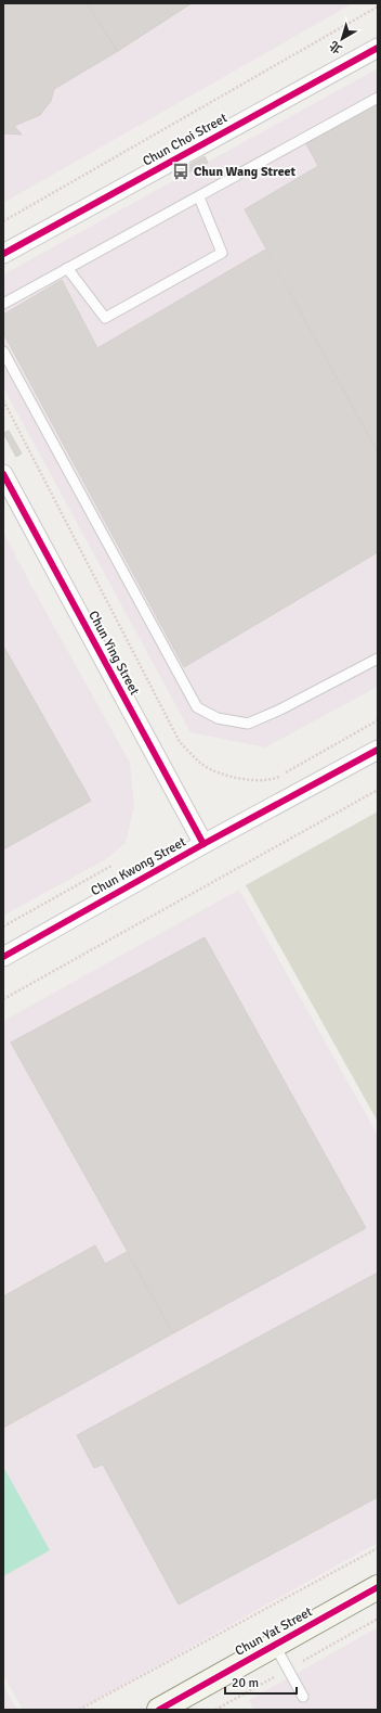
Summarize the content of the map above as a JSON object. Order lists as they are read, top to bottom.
{
  "streets": {
    "street": [
      "Chun Choi Street",
      "Chun Ying Street",
      "Chun Kwong Street",
      "Chun Yat Street"
    ]
  },
  "crossings": [
    ["Chun Ying Street", "Chun Kwong Street"]
  ],
  "places": {
    "bus stop": ["Chun Wang Street"]
  },
  "scale_bar": "20 m",
  "north": "bottom left"
}
